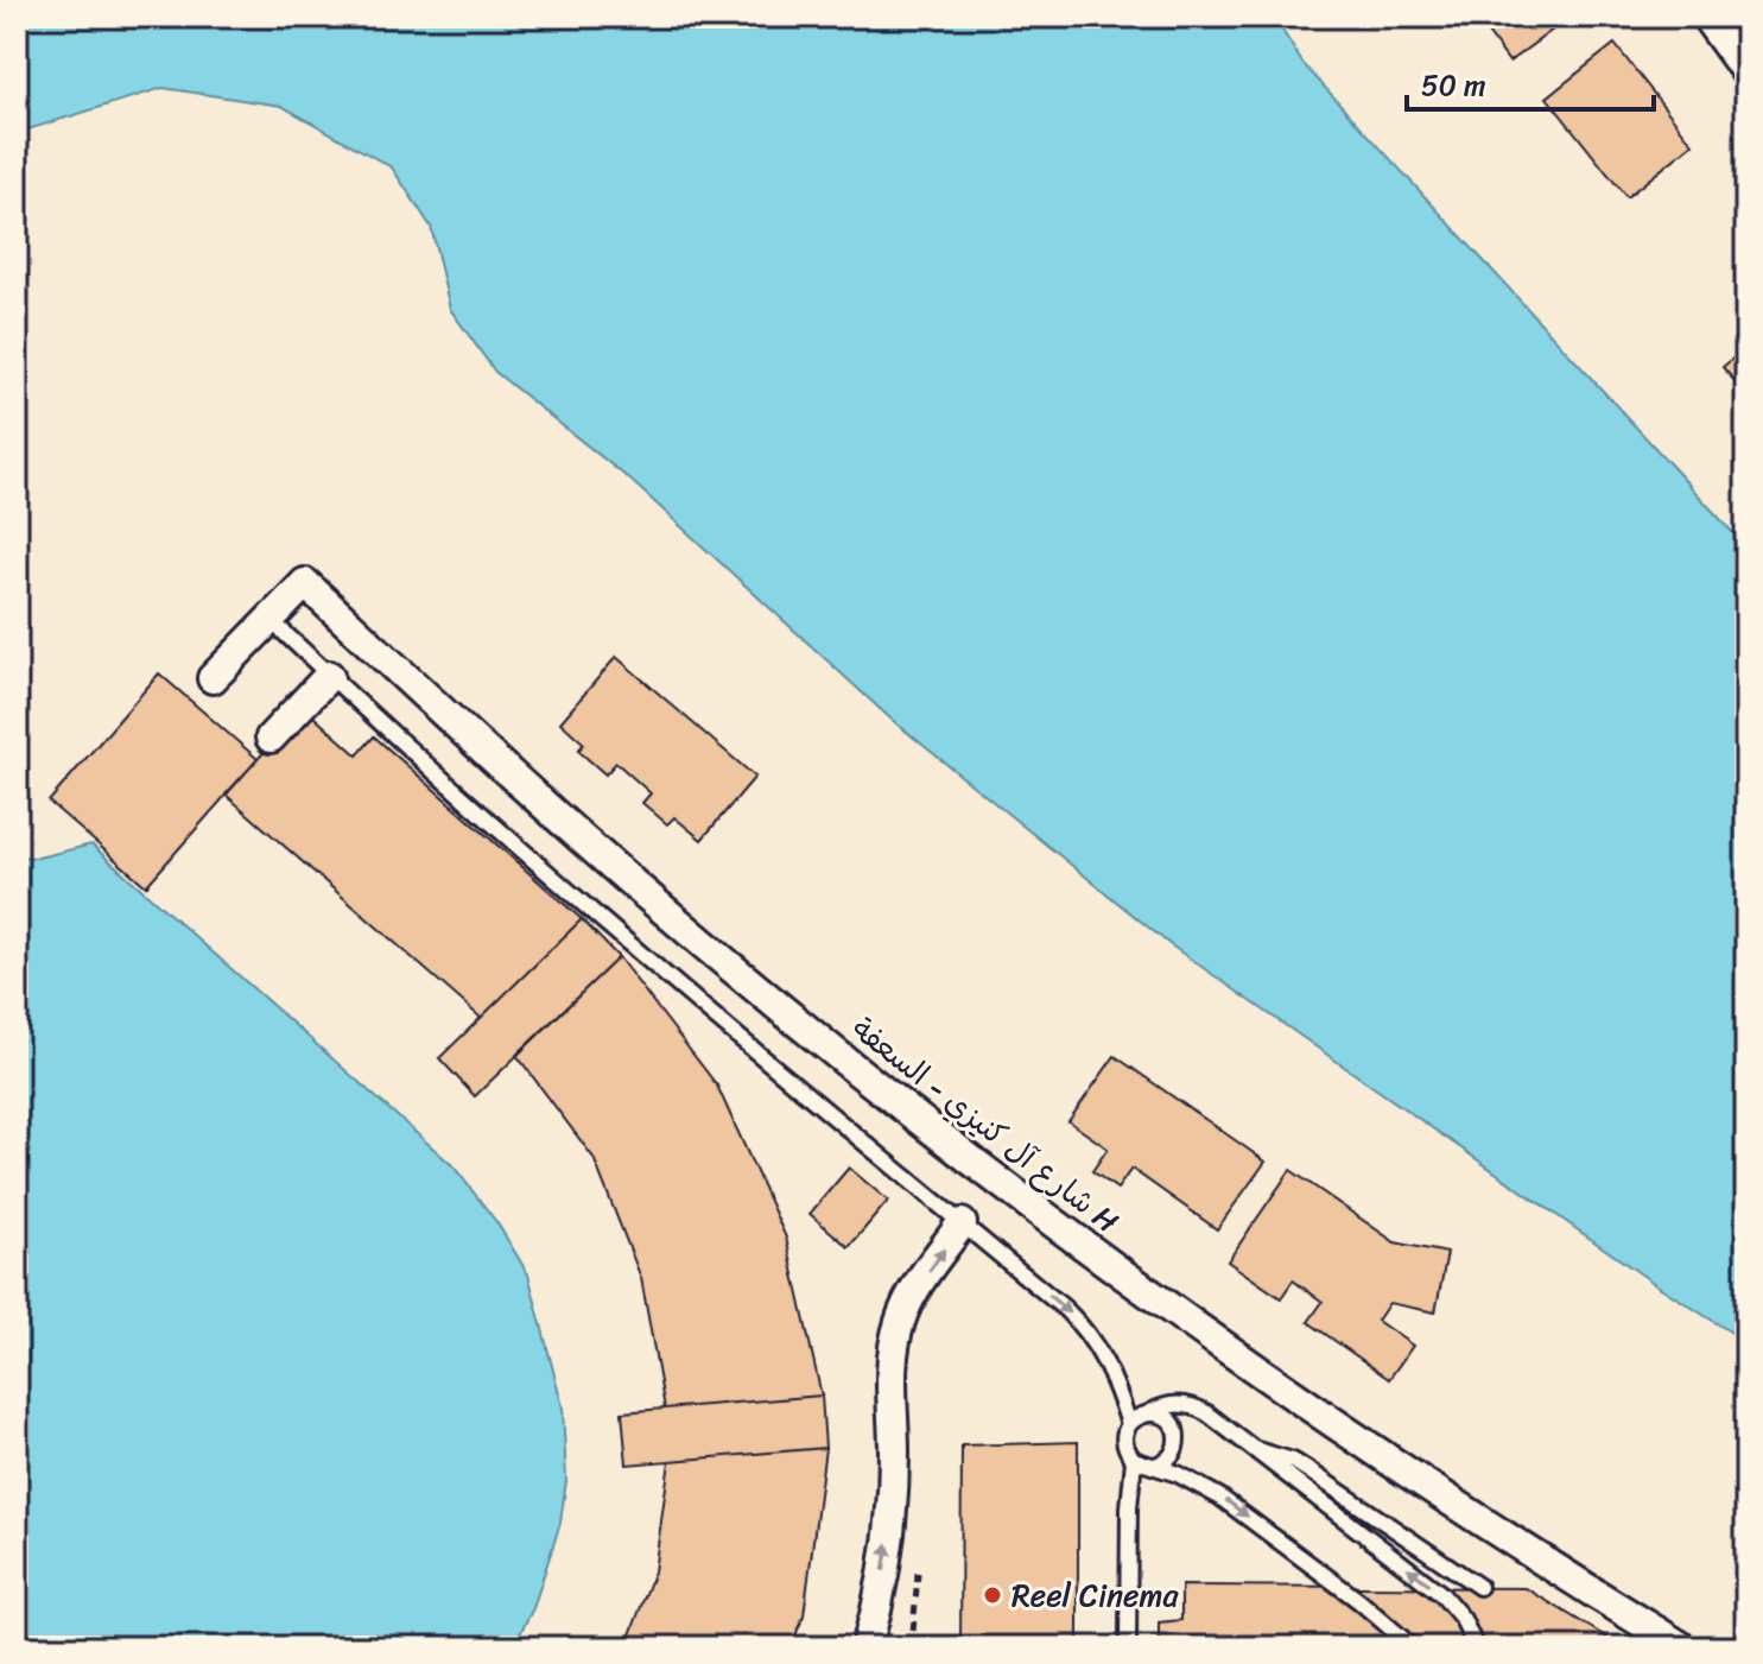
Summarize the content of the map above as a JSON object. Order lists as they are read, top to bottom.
{
  "streets": {
    "street": ["شارع آل كنيزي - السعفة H"]
  },
  "places": ["Reel Cinema"],
  "scale_bar": "50 m"
}
